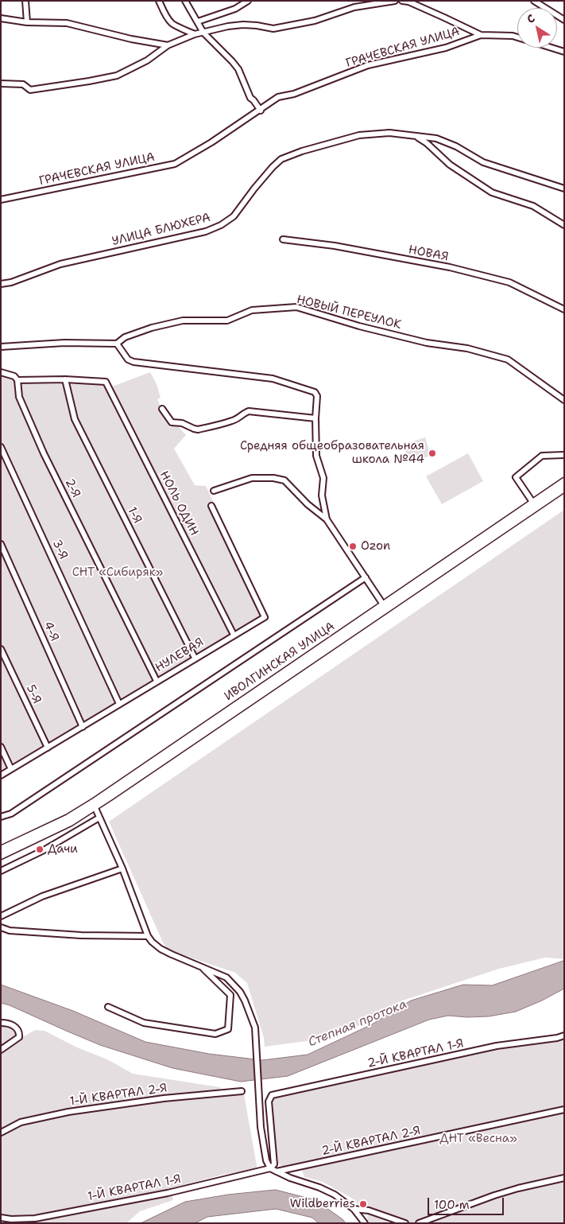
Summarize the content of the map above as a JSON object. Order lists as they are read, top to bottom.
{
  "streets": {
    "main road": ["ИВОЛГИНСКАЯ УЛИЦА"],
    "street": [
      "ГРАЧЕВСКАЯ УЛИЦА",
      "УЛИЦА БЛЮХЕРА",
      "НОВАЯ",
      "НОВЫЙ ПЕРЕУЛОК",
      "2-Я",
      "НОЛЬ ОДИН",
      "1-Я",
      "3-Я",
      "4-Я",
      "НУЛЕВАЯ",
      "5-Я",
      "2-Й КВАРТАЛ 1-Я",
      "1-Й КВАРТАЛ 2-Я",
      "2-Й КВАРТАЛ 2-Я",
      "1-Й КВАРТАЛ 1-Я"
    ]
  },
  "crossings": [
    ["2-Я", "НУЛЕВАЯ"],
    ["НОЛЬ ОДИН", "1-Я"],
    ["НОЛЬ ОДИН", "НУЛЕВАЯ"],
    ["1-Я", "НУЛЕВАЯ"],
    ["3-Я", "НУЛЕВАЯ"],
    ["4-Я", "НУЛЕВАЯ"],
    ["НУЛЕВАЯ", "5-Я"],
    ["2-Й КВАРТАЛ 1-Я", "1-Й КВАРТАЛ 1-Я"]
  ],
  "water": ["Степная протока"],
  "parks": ["СНТ «Сибиряк»", "ДНТ «Весна»"],
  "places": [
    "Средняя общеобразовательная школа №44",
    "Ozon",
    "Дачи",
    "Wildberries"
  ],
  "scale_bar": "100 m",
  "north": "top left"
}
